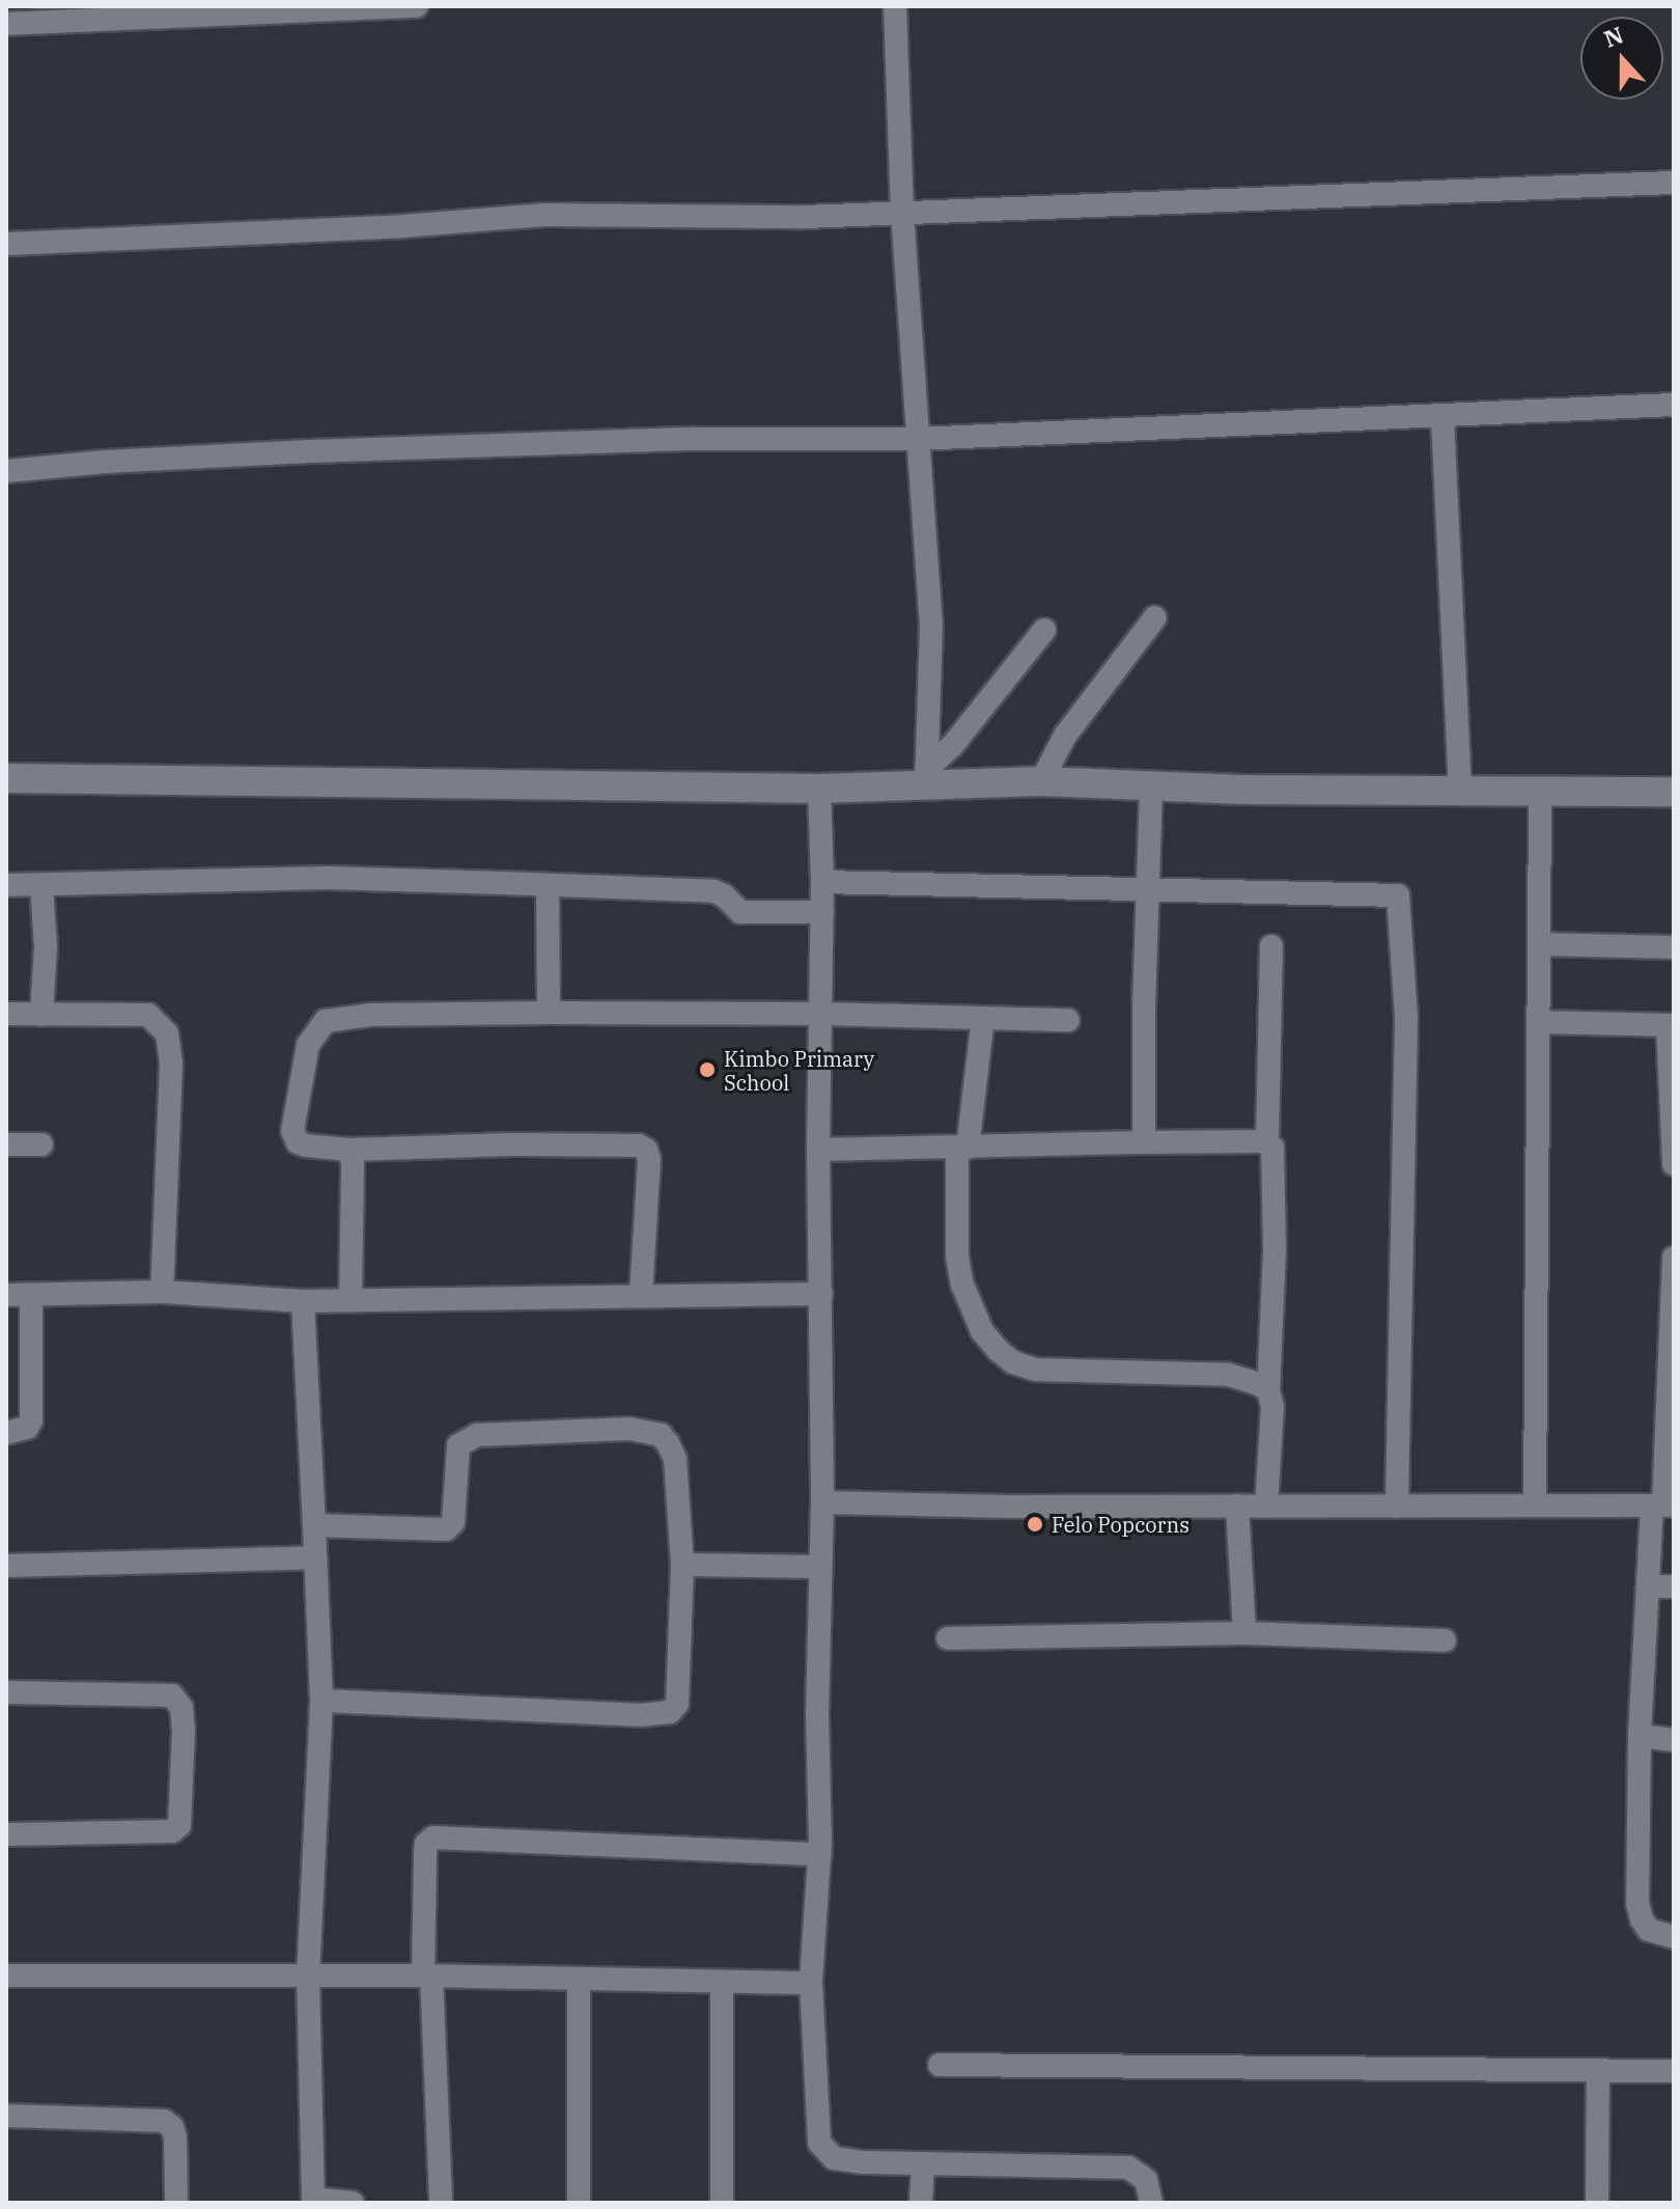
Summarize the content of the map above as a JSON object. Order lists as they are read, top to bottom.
{
  "places": ["Kimbo Primary School", "Felo Popcorns"],
  "north": "top"
}
